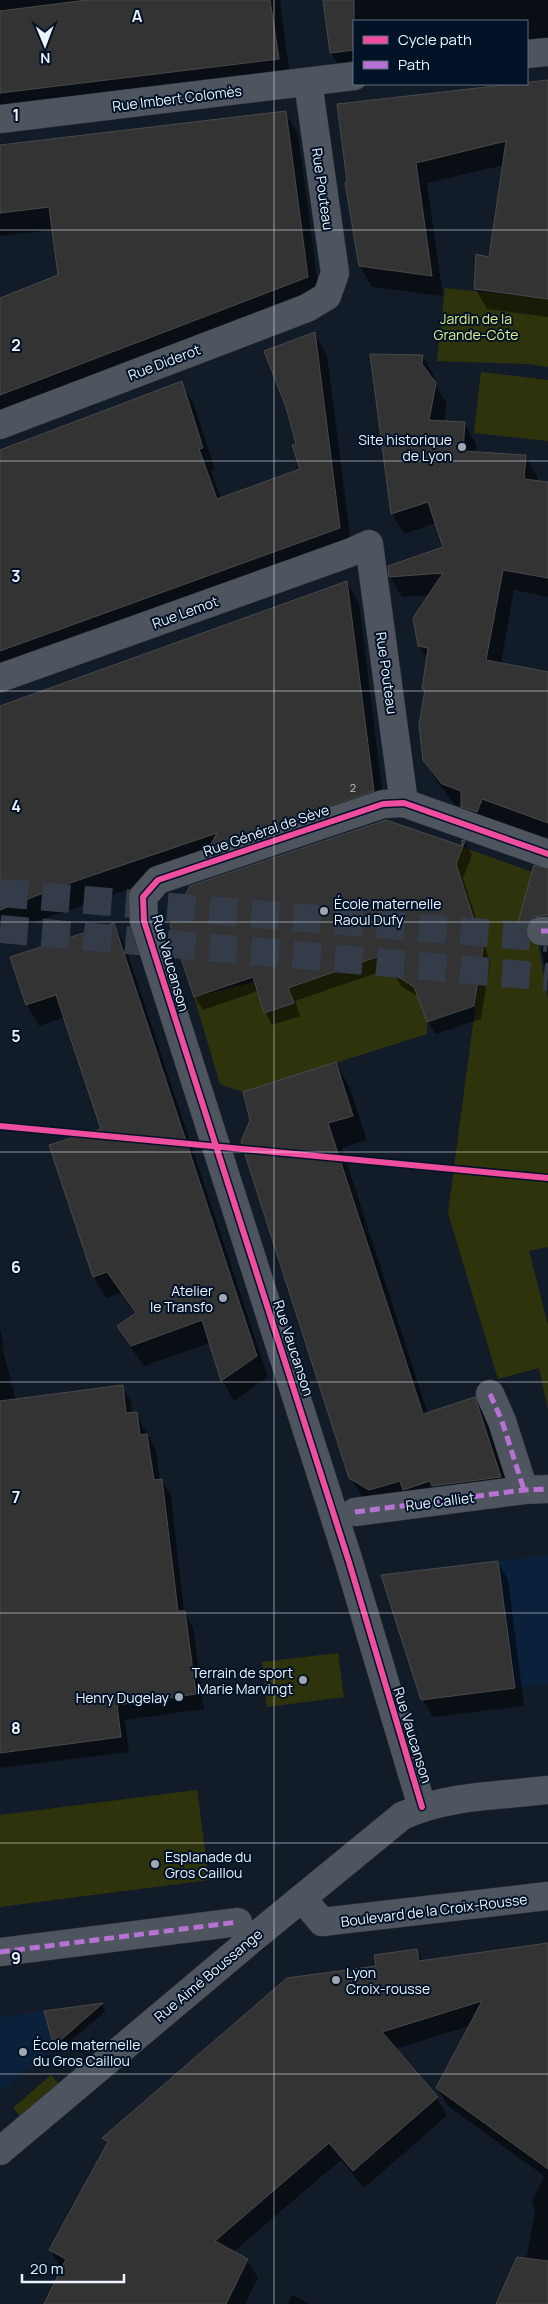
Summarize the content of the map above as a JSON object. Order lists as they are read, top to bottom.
{
  "streets": {
    "street": [
      "Rue Imbert Colomès",
      "Rue Pouteau",
      "Rue Diderot",
      "Rue Lemot",
      "Rue Général de Sève",
      "Rue Vaucanson",
      "Rue Calliet",
      "Boulevard de la Croix-Rousse",
      "Rue Aimé Boussange"
    ]
  },
  "crossings": [
    ["Rue Imbert Colomès", "Rue Pouteau"],
    ["Rue Pouteau", "Rue Diderot"],
    ["Rue Pouteau", "Rue Lemot"],
    ["Rue Pouteau", "Rue Général de Sève"],
    ["Rue Général de Sève", "Rue Vaucanson"],
    ["Rue Vaucanson", "Rue Aimé Boussange"],
    ["Boulevard de la Croix-Rousse", "Rue Aimé Boussange"]
  ],
  "parks": ["Jardin de la Grande-Côte"],
  "places": [
    "Site historique de Lyon",
    "École maternelle Raoul Dufy",
    "Atelier le Transfo",
    "Terrain de sport Marie Marvingt",
    "Henry Dugelay",
    "Esplanade du Gros Caillou",
    "Lyon Croix-rousse",
    "École maternelle du Gros Caillou"
  ],
  "house_numbers": ["2"],
  "legend": ["Cycle path", "Path"],
  "scale_bar": "20 m",
  "north": "bottom",
  "grid": {
    "columns": ["A"],
    "rows": [
      "1",
      "2",
      "3",
      "4",
      "5",
      "6",
      "7",
      "8",
      "9"
    ]
  }
}
